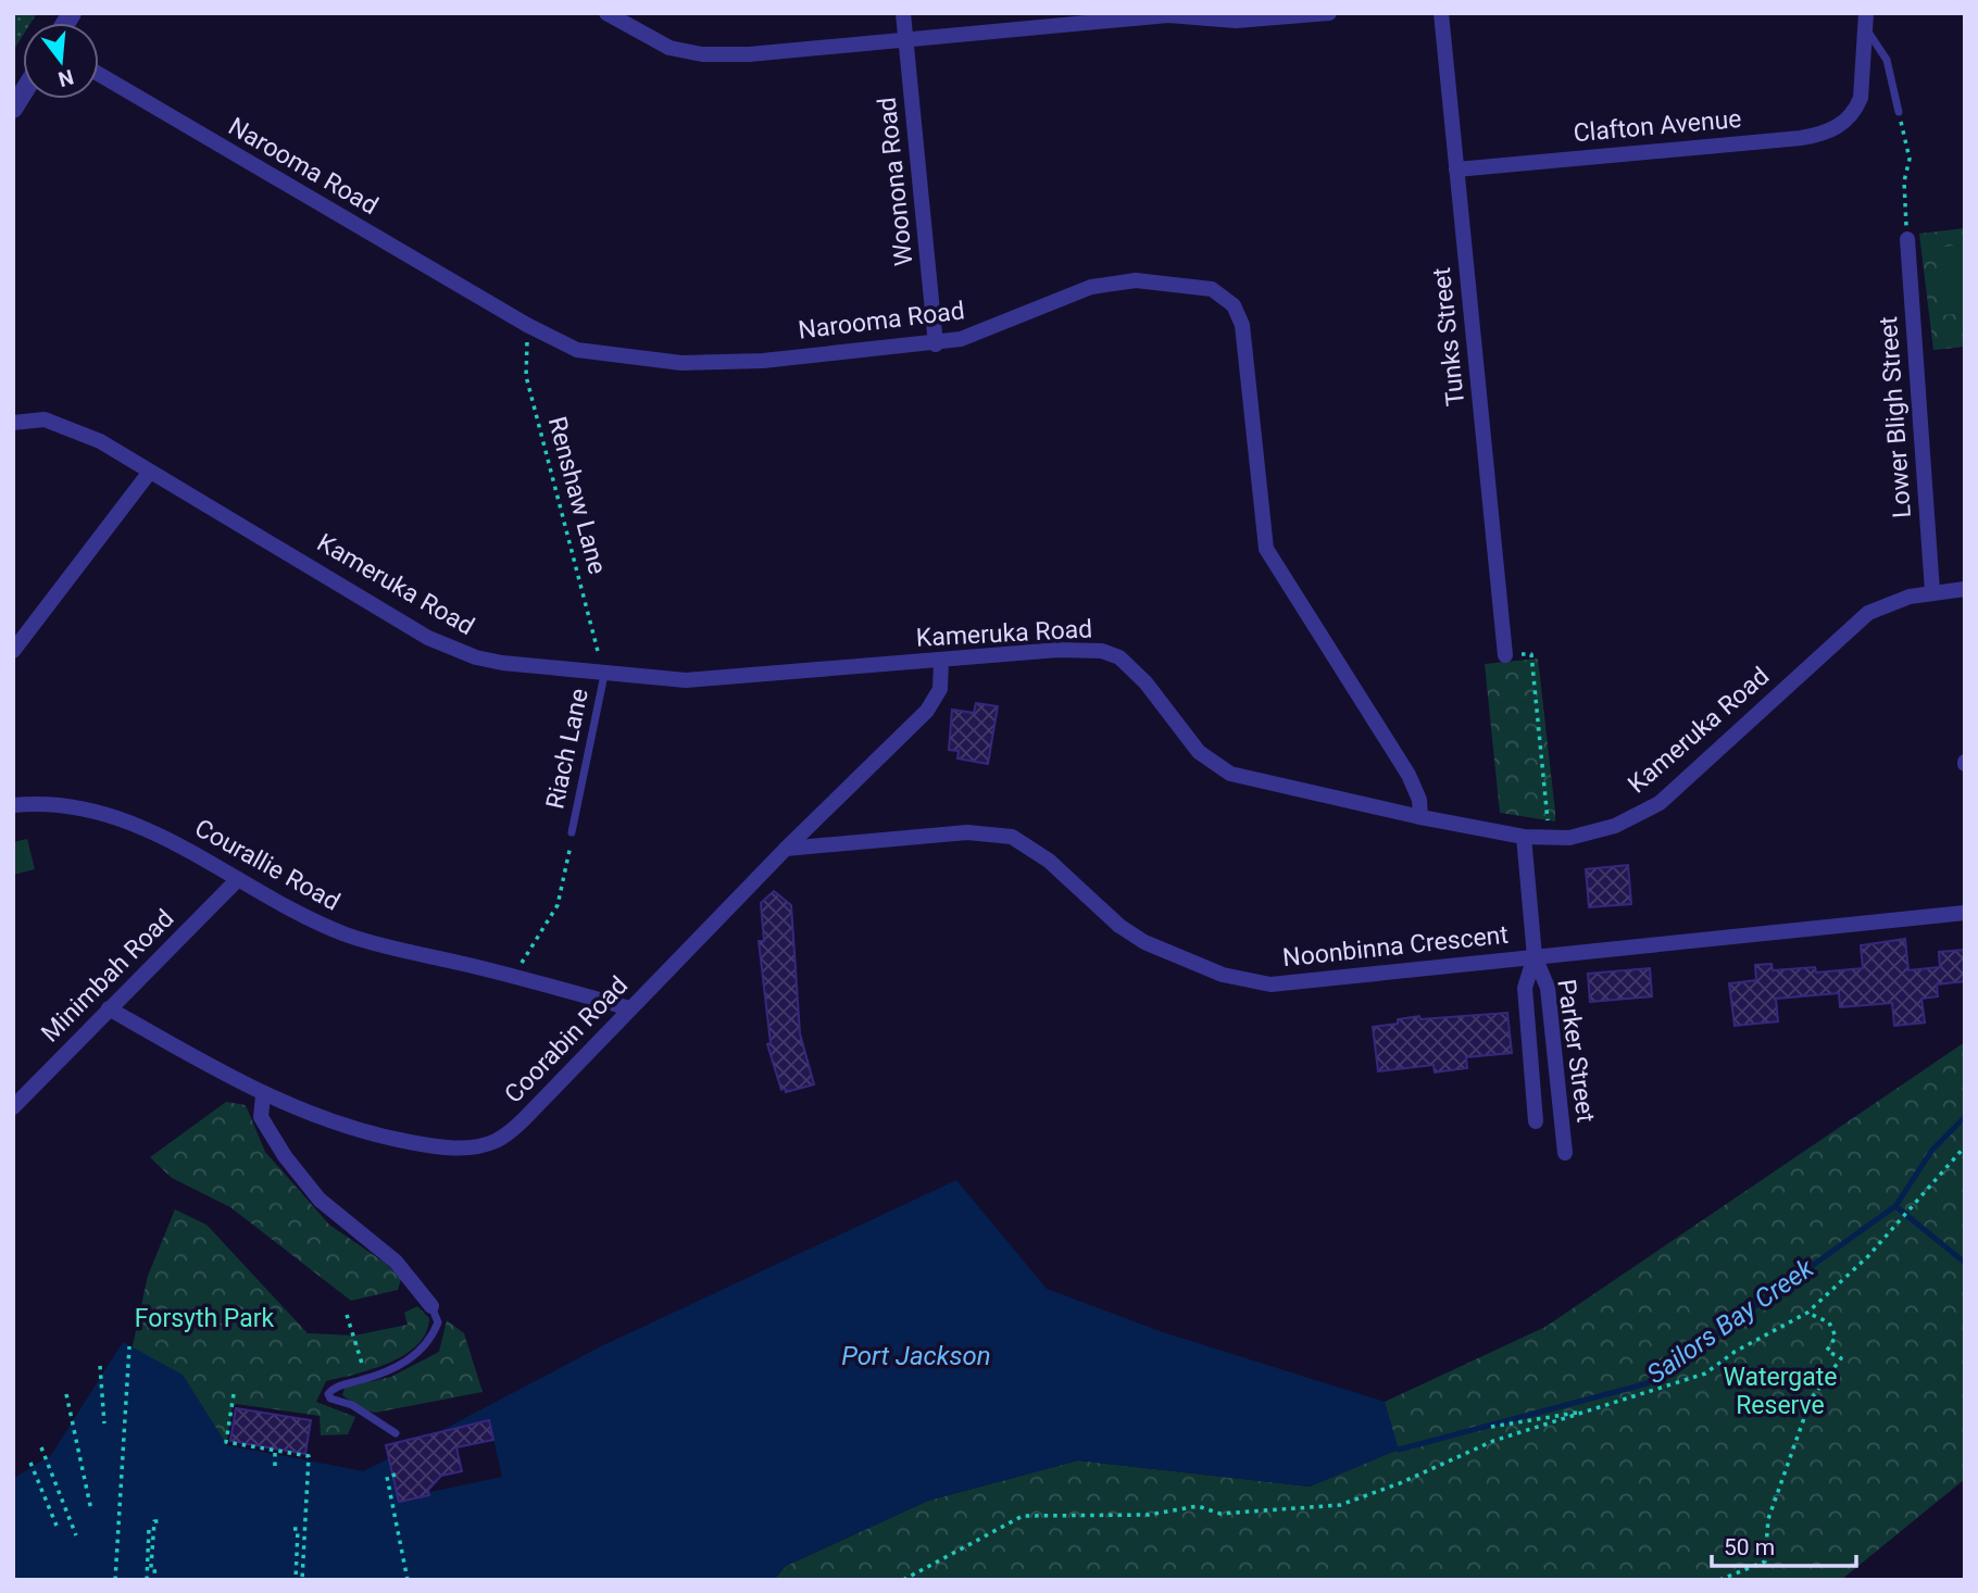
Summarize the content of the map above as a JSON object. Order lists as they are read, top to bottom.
{
  "streets": {
    "street": [
      "Clafton Avenue",
      "Narooma Road",
      "Woonona Road",
      "Tunks Street",
      "Lower Bligh Street",
      "Kameruka Road",
      "Courallie Road",
      "Noonbinna Crescent",
      "Minimbah Road",
      "Coorabin Road",
      "Parker Street"
    ],
    "lane": ["Riach Lane"],
    "path": ["Renshaw Lane"]
  },
  "crossings": [
    ["Clafton Avenue", "Tunks Street"],
    ["Narooma Road", "Woonona Road"],
    ["Narooma Road", "Renshaw Lane"],
    ["Narooma Road", "Kameruka Road"],
    ["Lower Bligh Street", "Kameruka Road"],
    ["Renshaw Lane", "Kameruka Road"],
    ["Renshaw Lane", "Riach Lane"],
    ["Kameruka Road", "Riach Lane"],
    ["Kameruka Road", "Coorabin Road"],
    ["Kameruka Road", "Parker Street"],
    ["Courallie Road", "Minimbah Road"],
    ["Courallie Road", "Coorabin Road"],
    ["Noonbinna Crescent", "Coorabin Road"],
    ["Noonbinna Crescent", "Parker Street"],
    ["Minimbah Road", "Coorabin Road"]
  ],
  "water": ["Sailors Bay Creek", "Port Jackson"],
  "parks": ["Forsyth Park", "Watergate Reserve"],
  "scale_bar": "50 m",
  "north": "bottom"
}
